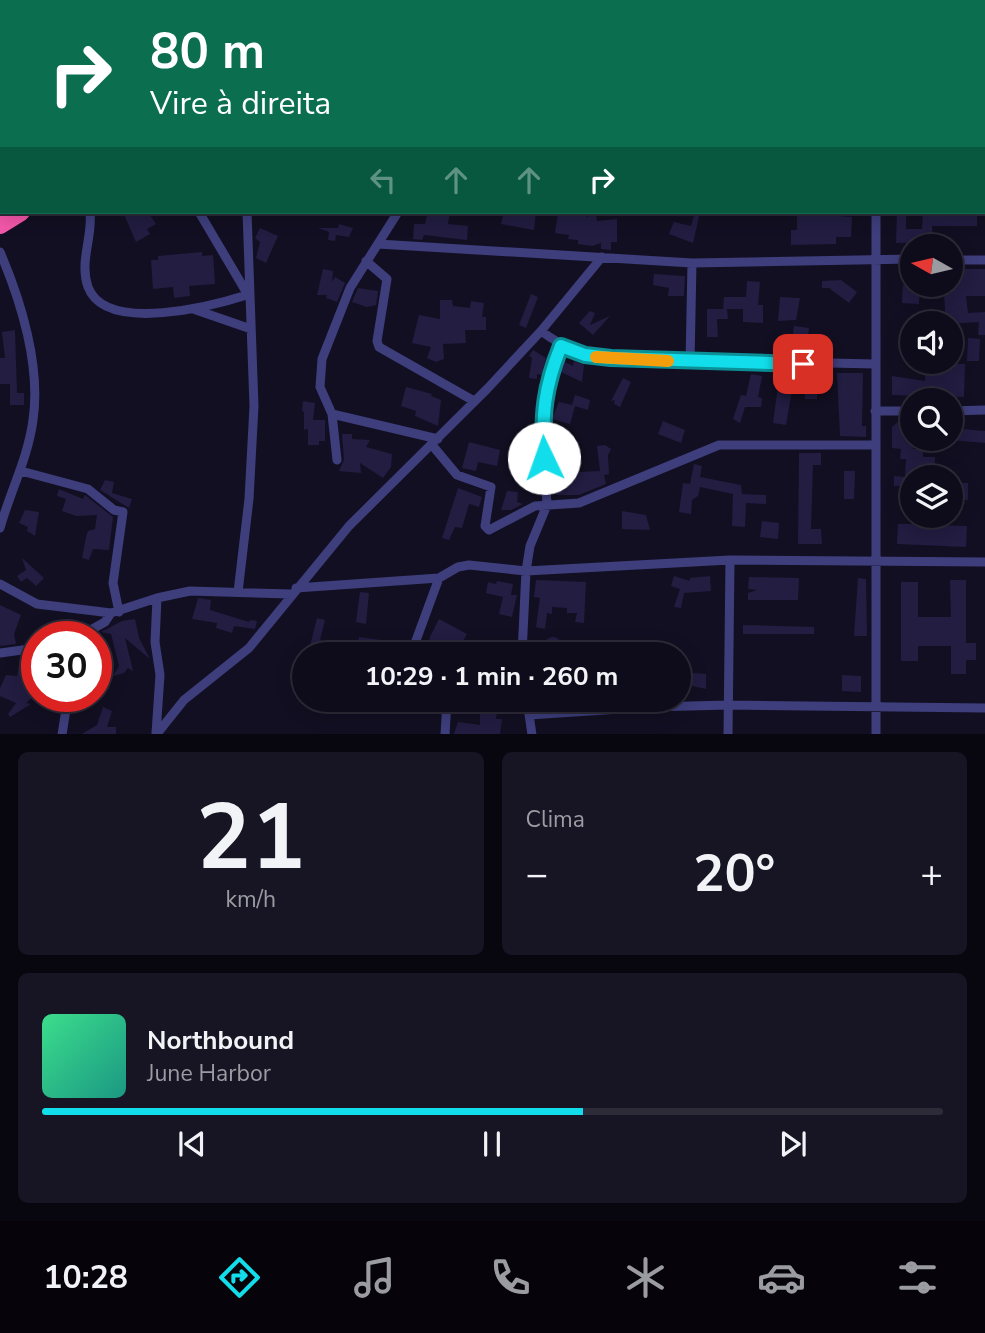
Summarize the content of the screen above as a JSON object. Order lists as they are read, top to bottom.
{
  "north": "left",
  "page": {
    "turn": ["80 m", "Vire à direita"],
    "limit": "30",
    "trip": "10:29 · 1 min · 260 m",
    "tile": [
      ["21", "km/h"],
      "Clima"
    ],
    "heat": ["−", "20°", "+"],
    "song": ["Northbound", "June Harbor"],
    "tabs": "10:28"
  }
}
